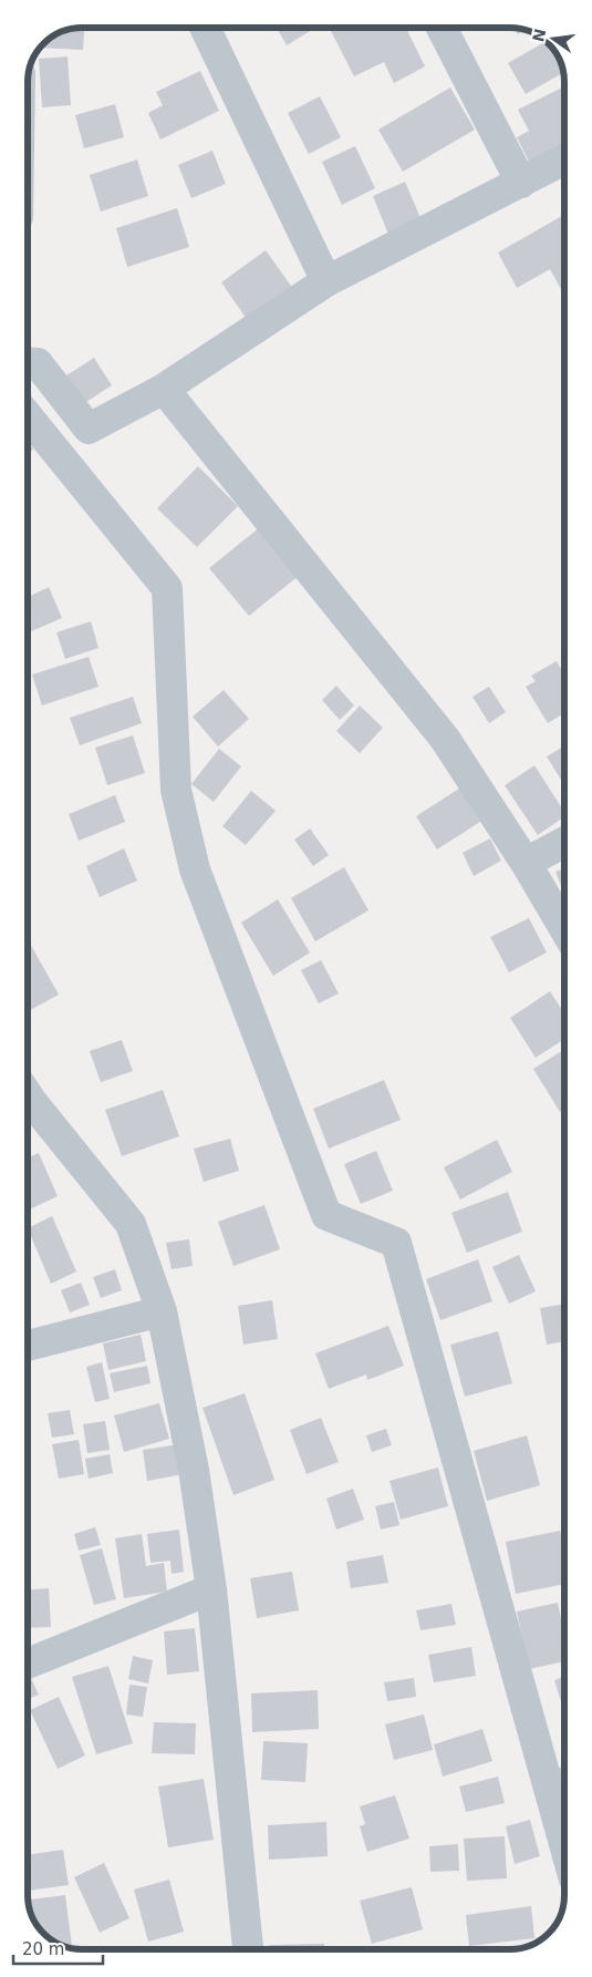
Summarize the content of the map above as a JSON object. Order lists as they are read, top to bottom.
{
  "scale_bar": "20 m",
  "north": "left"
}
